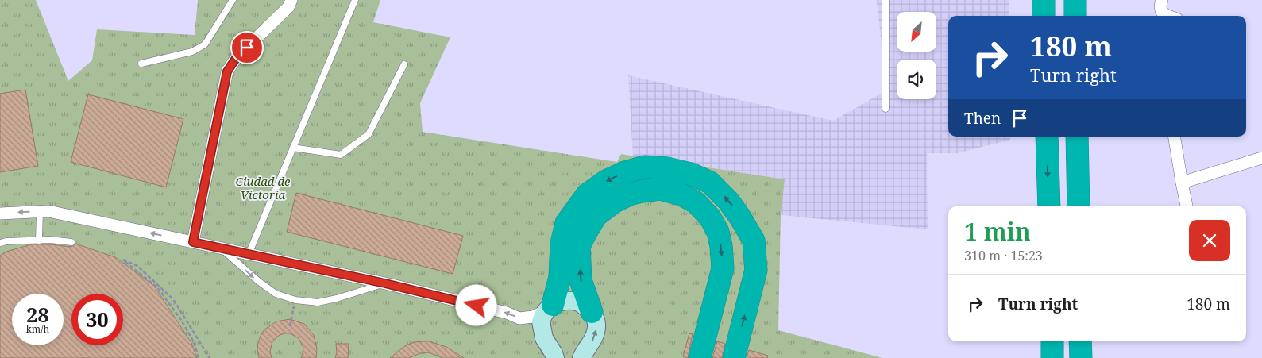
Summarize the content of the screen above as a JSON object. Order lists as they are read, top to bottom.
{
  "parks": ["Ciudad de Victoria"],
  "north": "bottom left",
  "page": {
    "turn": ["180 m", "Turn right"],
    "then": "Then",
    "heading": ["1 min", "310 m · 15:23"],
    "list": [
      {
        "name": "Turn right",
        "value": "180 m"
      }
    ],
    "speed": "28 km/h",
    "limit": "30"
  }
}
